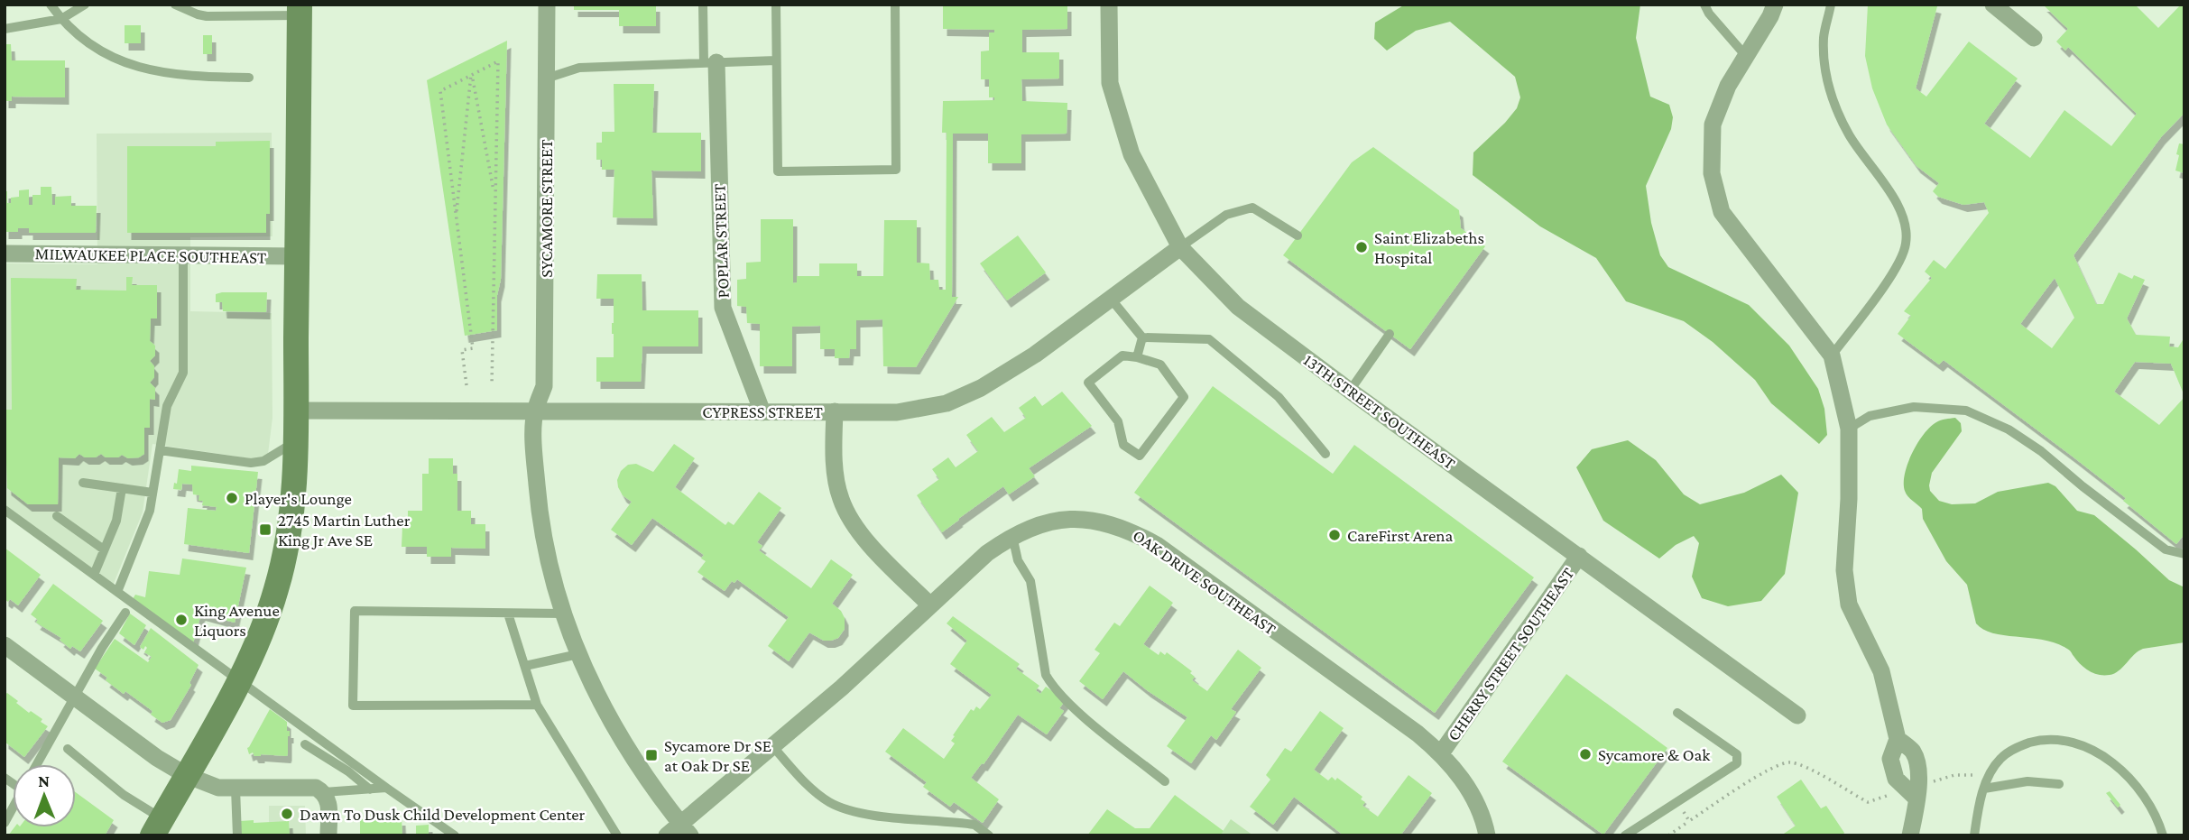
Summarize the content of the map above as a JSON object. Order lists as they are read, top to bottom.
{
  "streets": {
    "street": [
      "SYCAMORE STREET",
      "POPLAR STREET",
      "MILWAUKEE PLACE SOUTHEAST",
      "CYPRESS STREET",
      "13TH STREET SOUTHEAST",
      "OAK DRIVE SOUTHEAST",
      "CHERRY STREET SOUTHEAST"
    ]
  },
  "crossings": [
    ["SYCAMORE STREET", "CYPRESS STREET"],
    ["SYCAMORE STREET", "OAK DRIVE SOUTHEAST"],
    ["POPLAR STREET", "CYPRESS STREET"],
    ["CYPRESS STREET", "13TH STREET SOUTHEAST"],
    ["13TH STREET SOUTHEAST", "CHERRY STREET SOUTHEAST"],
    ["OAK DRIVE SOUTHEAST", "CHERRY STREET SOUTHEAST"]
  ],
  "places": {
    "other": [
      "Saint Elizabeths Hospital",
      "Player's Lounge",
      "CareFirst Arena",
      "King Avenue Liquors",
      "Sycamore & Oak",
      "Dawn To Dusk Child Development Center"
    ],
    "transit": ["2745 Martin Luther King Jr Ave SE", "Sycamore Dr SE at Oak Dr SE"]
  },
  "north": "top"
}
